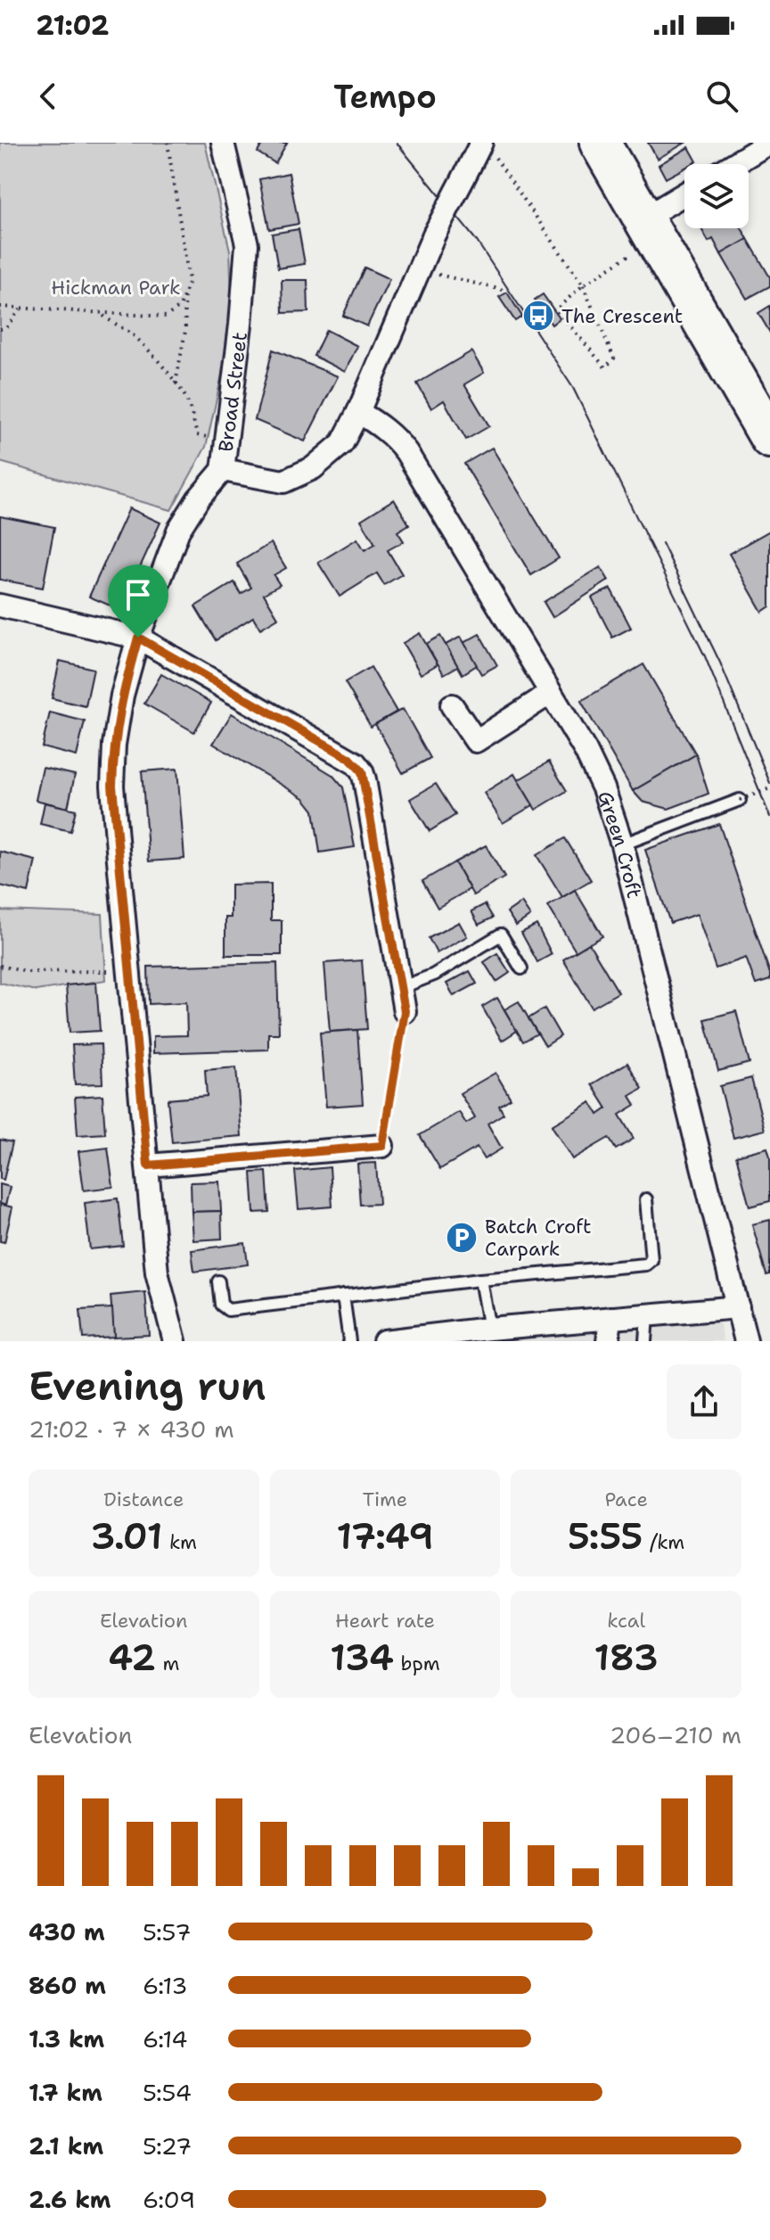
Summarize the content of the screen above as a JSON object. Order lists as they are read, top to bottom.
{
  "streets": {
    "street": ["Broad Street", "Green Croft"]
  },
  "parks": ["Hickman Park"],
  "places": {
    "bus stop": ["The Crescent"],
    "parking": ["Batch Croft Carpark"]
  },
  "page": {
    "status": "21:02",
    "header": "Tempo",
    "heading": ["Evening run", "21:02 · 7 × 430 m"],
    "stats": [
      ["Distance", "3.01 km"],
      ["Time", "17:49"],
      ["Pace", "5:55 /km"],
      ["Elevation", "42 m"],
      ["Heart rate", "134 bpm"],
      ["kcal", "183"]
    ],
    "chart": ["Elevation", "206–210 m"],
    "list": [
      {
        "name": "430 m",
        "note": "5:57"
      },
      {
        "name": "860 m",
        "note": "6:13"
      },
      {
        "name": "1.3 km",
        "note": "6:14"
      },
      {
        "name": "1.7 km",
        "note": "5:54"
      },
      {
        "name": "2.1 km",
        "note": "5:27"
      },
      {
        "name": "2.6 km",
        "note": "6:09"
      }
    ]
  }
}
